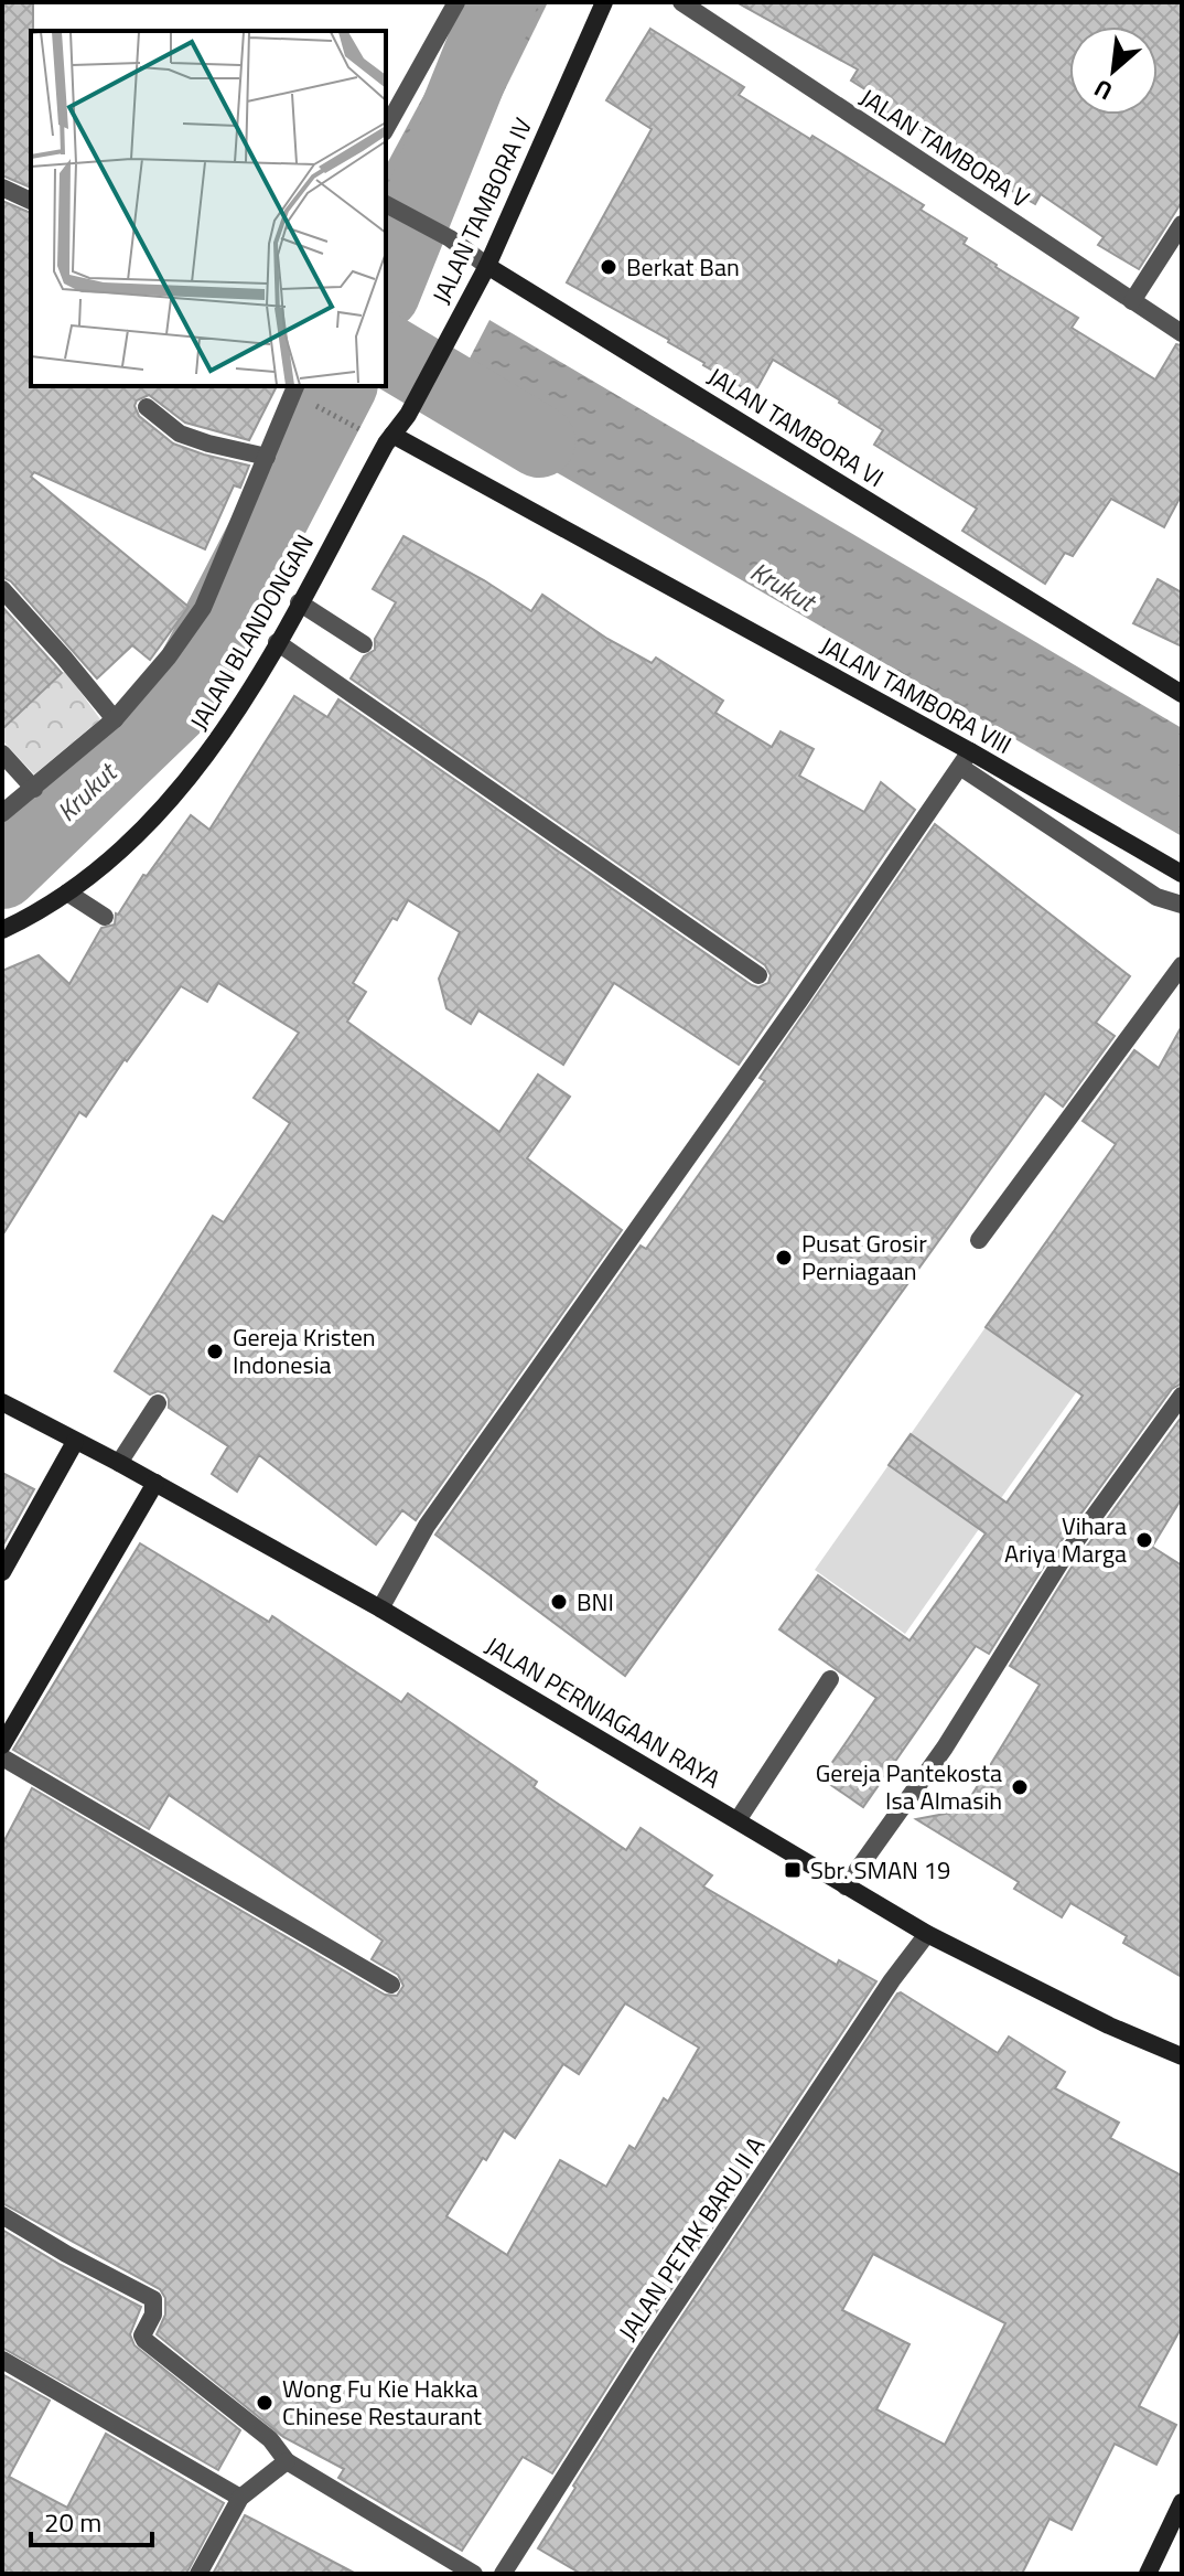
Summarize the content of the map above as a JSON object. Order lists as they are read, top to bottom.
{
  "streets": {
    "street": [
      "JALAN TAMBORA V",
      "JALAN TAMBORA IV",
      "JALAN TAMBORA VI",
      "JALAN BLANDONGAN",
      "JALAN TAMBORA VIII",
      "JALAN PERNIAGAAN RAYA",
      "JALAN PETAK BARU II A"
    ]
  },
  "crossings": [
    ["JALAN TAMBORA IV", "JALAN TAMBORA VI"],
    ["JALAN TAMBORA IV", "JALAN BLANDONGAN"],
    ["JALAN TAMBORA IV", "JALAN TAMBORA VIII"],
    ["JALAN BLANDONGAN", "JALAN TAMBORA VIII"],
    ["JALAN PERNIAGAAN RAYA", "JALAN PETAK BARU II A"]
  ],
  "water": ["Krukut"],
  "places": {
    "other": [
      "Berkat Ban",
      "Pusat Grosir Perniagaan",
      "Gereja Kristen Indonesia",
      "Vihara Ariya Marga",
      "BNI",
      "Gereja Pantekosta Isa Almasih",
      "Wong Fu Kie Hakka Chinese Restaurant"
    ],
    "transit": ["Sbr. SMAN 19"]
  },
  "scale_bar": "20 m",
  "north": "bottom left"
}
